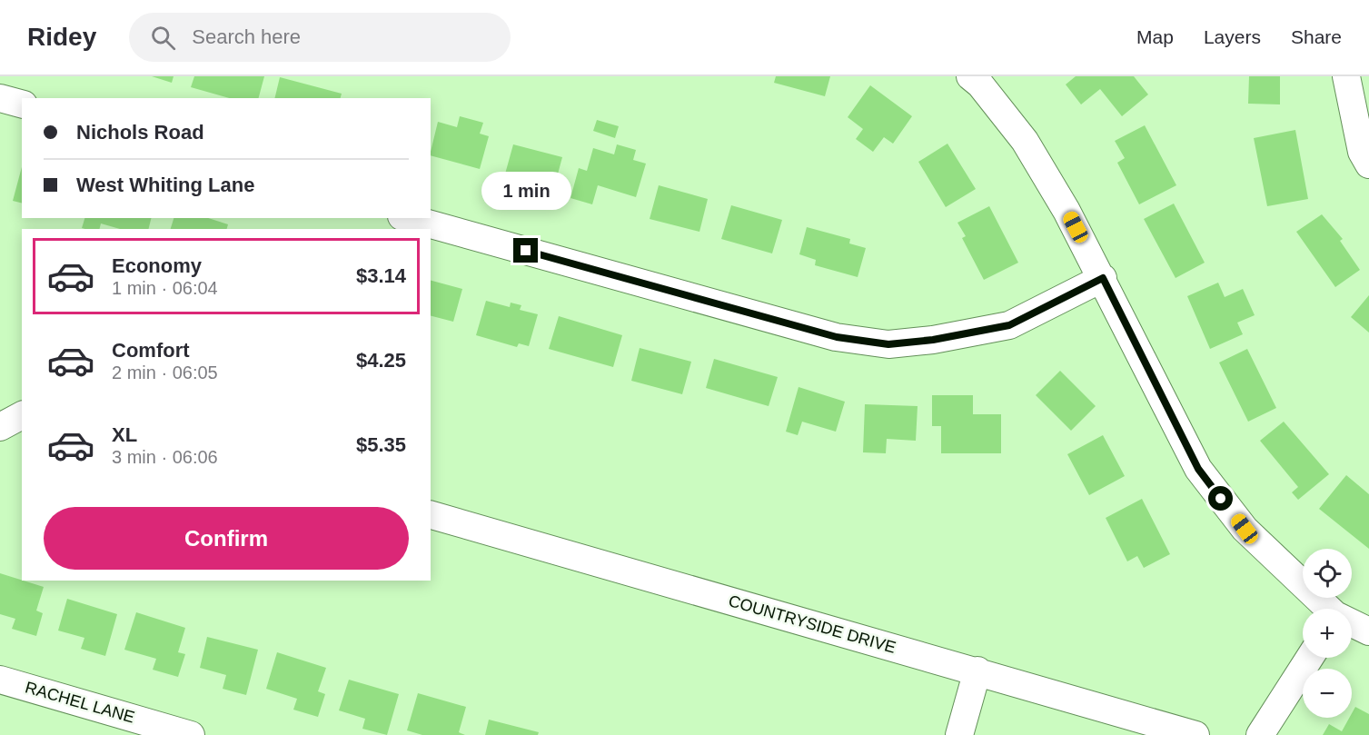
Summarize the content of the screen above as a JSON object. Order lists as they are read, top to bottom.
{
  "streets": {
    "street": ["COUNTRYSIDE DRIVE", "RACHEL LANE"]
  },
  "page": {
    "header": "Ridey",
    "search": "Search here",
    "nav": ["Map", "Layers", "Share"],
    "banner": ["Nichols Road", "West Whiting Lane"],
    "bubble": "1 min",
    "list": [
      {
        "name": "Economy",
        "note": "1 min · 06:04",
        "value": "$3.14"
      },
      {
        "name": "Comfort",
        "note": "2 min · 06:05",
        "value": "$4.25"
      },
      {
        "name": "XL",
        "note": "3 min · 06:06",
        "value": "$5.35"
      }
    ],
    "buttons": "Confirm",
    "map_buttons": ["+", "−"]
  }
}
